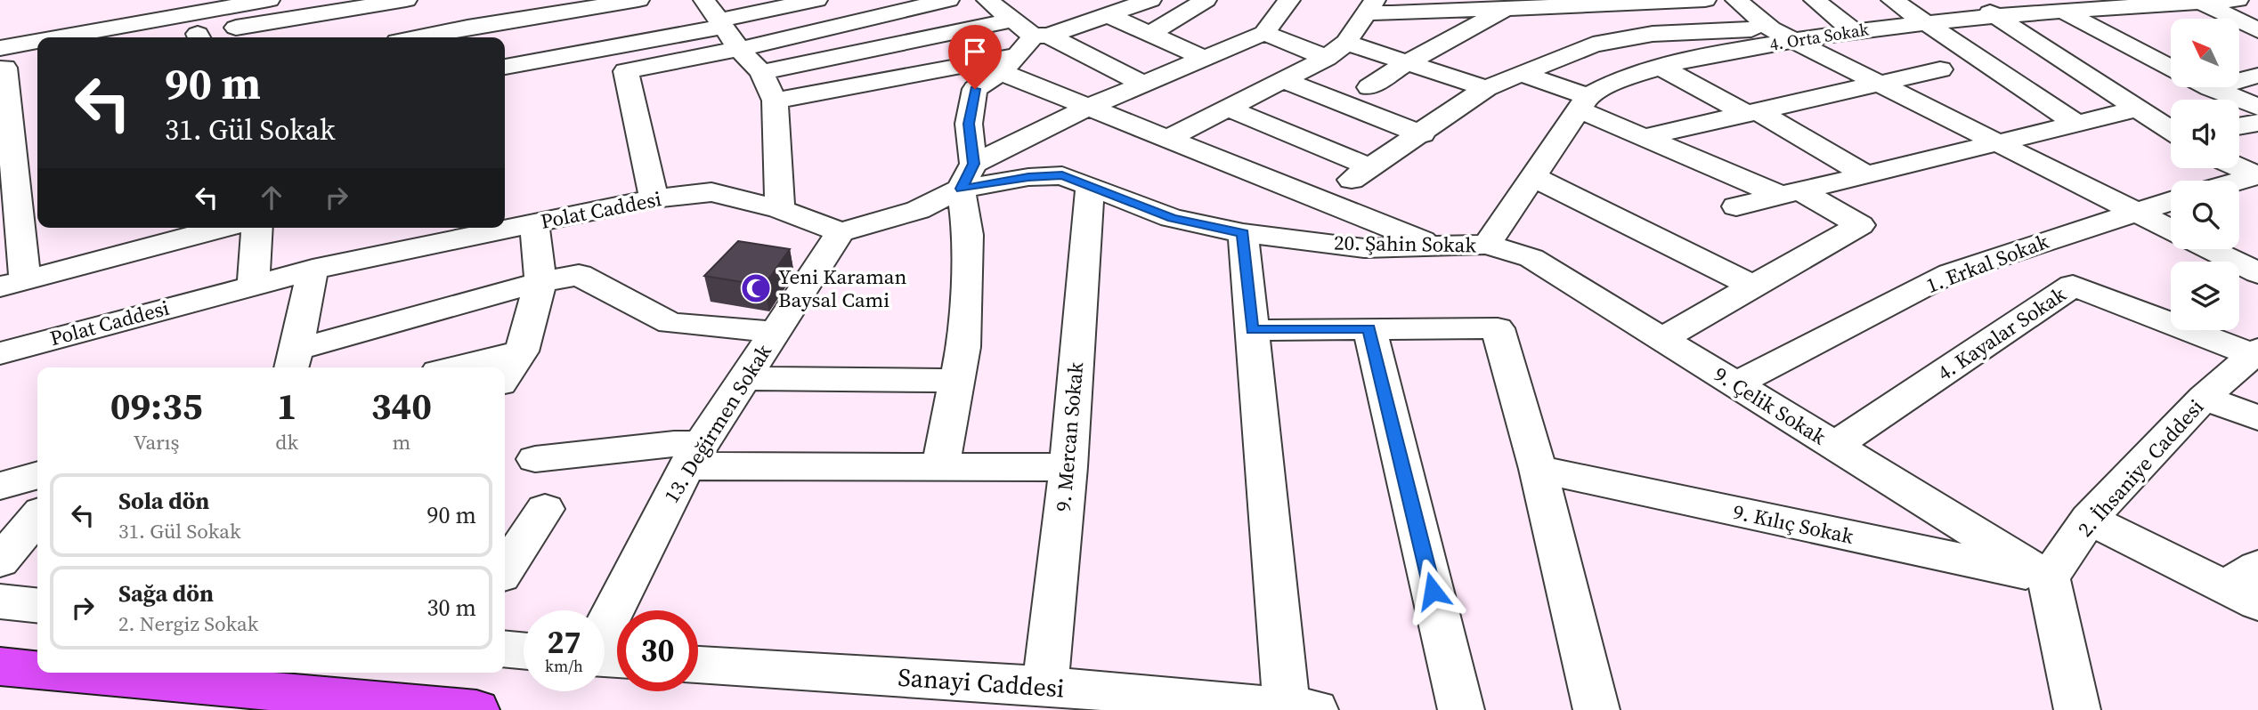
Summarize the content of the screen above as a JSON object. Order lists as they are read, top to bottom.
{
  "streets": {
    "street": [
      "4. Orta Sokak",
      "Polat Caddesi",
      "20. Şahin Sokak",
      "1. Erkal Sokak",
      "4. Kayalar Sokak",
      "9. Çelik Sokak",
      "13. Değirmen Sokak",
      "9. Mercan Sokak",
      "2. İhsaniye Caddesi",
      "9. Kılıç Sokak",
      "Sanayi Caddesi"
    ]
  },
  "crossings": [
    ["4. Orta Sokak", "20. Şahin Sokak"],
    ["4. Orta Sokak", "9. Çelik Sokak"],
    ["Polat Caddesi", "13. Değirmen Sokak"],
    ["20. Şahin Sokak", "9. Çelik Sokak"],
    ["20. Şahin Sokak", "9. Mercan Sokak"],
    ["1. Erkal Sokak", "9. Çelik Sokak"],
    ["4. Kayalar Sokak", "9. Çelik Sokak"],
    ["4. Kayalar Sokak", "2. İhsaniye Caddesi"],
    ["9. Çelik Sokak", "2. İhsaniye Caddesi"],
    ["9. Çelik Sokak", "9. Kılıç Sokak"],
    ["9. Mercan Sokak", "Sanayi Caddesi"],
    ["2. İhsaniye Caddesi", "9. Kılıç Sokak"]
  ],
  "places": {
    "mosque": ["Yeni Karaman Baysal Cami"]
  },
  "north": "top left",
  "page": {
    "turn": ["90 m", "31. Gül Sokak"],
    "eta": [
      "09:35",
      "Varış",
      "1",
      "dk",
      "340",
      "m"
    ],
    "list": [
      {
        "name": "Sola dön",
        "note": "31. Gül Sokak",
        "value": "90 m"
      },
      {
        "name": "Sağa dön",
        "note": "2. Nergiz Sokak",
        "value": "30 m"
      }
    ],
    "speed": "27 km/h",
    "limit": "30"
  }
}
